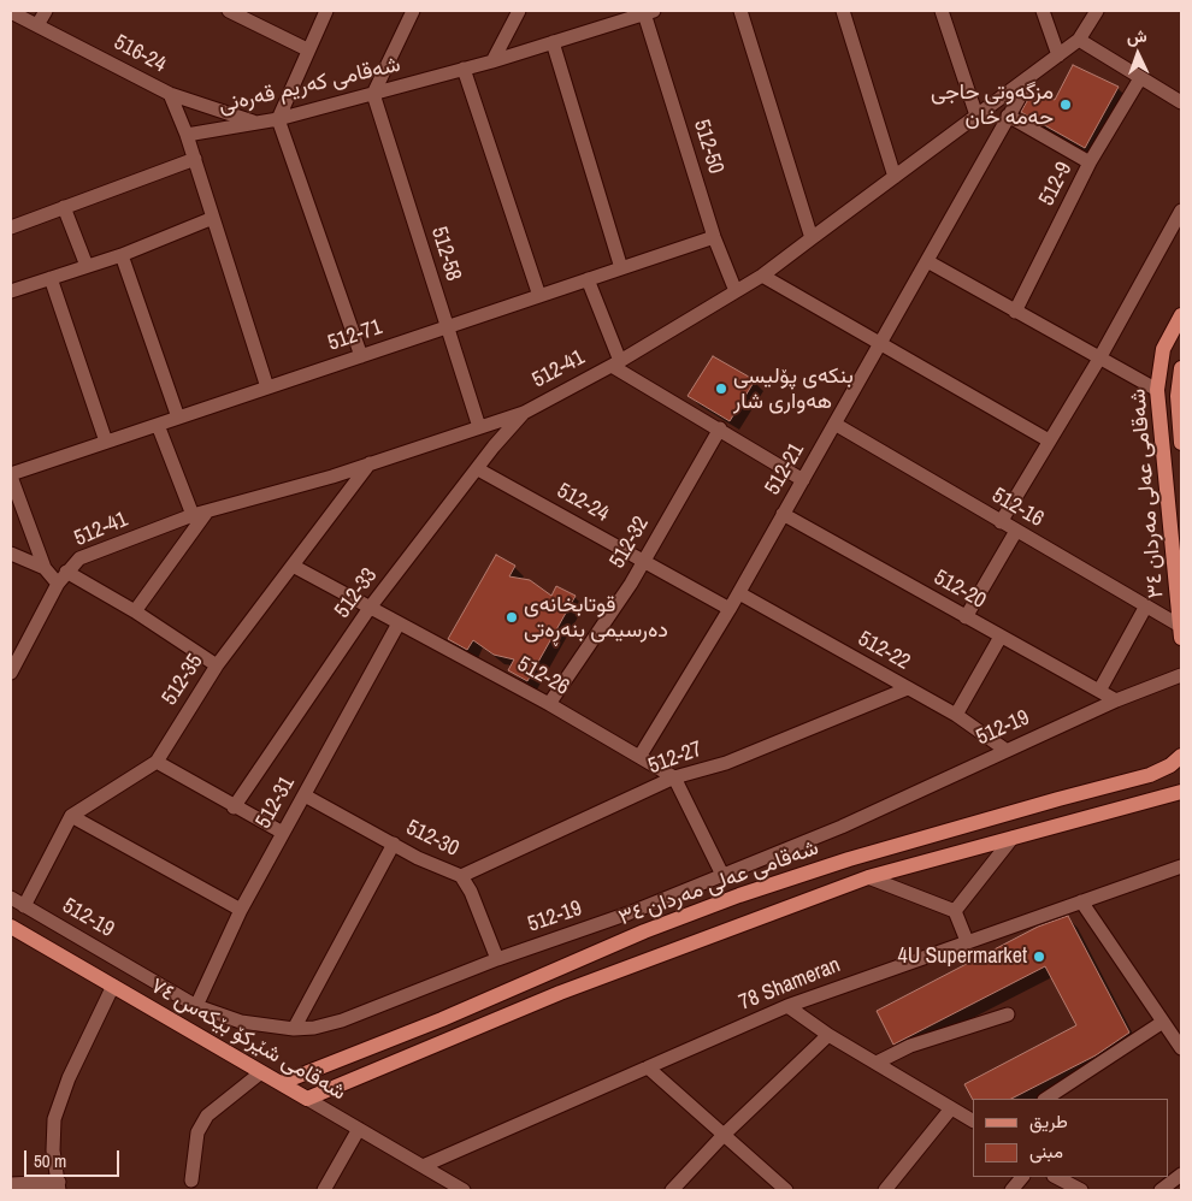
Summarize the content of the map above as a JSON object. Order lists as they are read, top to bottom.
{
  "streets": {
    "main road": ["شەقامی عەلی مەردان ٣٤", "شەقامی شێرکۆ بێکەس ٧٤"],
    "street": [
      "516-24",
      "شەقامی کەریم قەرەنی",
      "512-50",
      "512-9",
      "512-58",
      "512-71",
      "512-41",
      "512-21",
      "512-24",
      "512-16",
      "512-32",
      "512-20",
      "512-33",
      "512-22",
      "512-26",
      "512-35",
      "512-19",
      "512-27",
      "512-31",
      "512-30",
      "78 Shameran"
    ]
  },
  "crossings": [
    ["516-24", "شەقامی کەریم قەرەنی"],
    ["شەقامی کەریم قەرەنی", "512-50"],
    ["شەقامی کەریم قەرەنی", "512-58"],
    ["512-50", "512-71"],
    ["512-50", "512-41"],
    ["512-58", "512-71"],
    ["512-58", "512-41"],
    ["512-41", "512-21"],
    ["512-41", "512-33"],
    ["512-41", "512-35"],
    ["512-21", "512-24"],
    ["512-21", "512-16"],
    ["512-21", "512-20"],
    ["512-21", "512-22"],
    ["512-21", "512-26"],
    ["شەقامی عەلی مەردان ٣٤", "512-16"],
    ["شەقامی عەلی مەردان ٣٤", "شەقامی شێرکۆ بێکەس ٧٤"],
    ["512-24", "512-32"],
    ["512-24", "512-33"],
    ["512-32", "512-26"],
    ["512-20", "512-19"],
    ["512-33", "512-26"],
    ["512-22", "512-19"],
    ["512-22", "512-27"],
    ["512-26", "512-35"],
    ["512-26", "512-27"],
    ["512-26", "512-31"],
    ["512-19", "512-31"],
    ["512-19", "512-30"],
    ["512-27", "512-30"],
    ["512-31", "512-30"],
    ["78 Shameran", "شەقامی شێرکۆ بێکەس ٧٤"]
  ],
  "places": [
    "مزگەوتی حاجی حەمە خان",
    "بنکەی پۆلیسی هەواری شار",
    "قوتابخانەی دەرسیمی بنەڕەتی",
    "4U Supermarket"
  ],
  "legend": ["طريق", "مبنى"],
  "scale_bar": "50 m",
  "north": "top"
}
